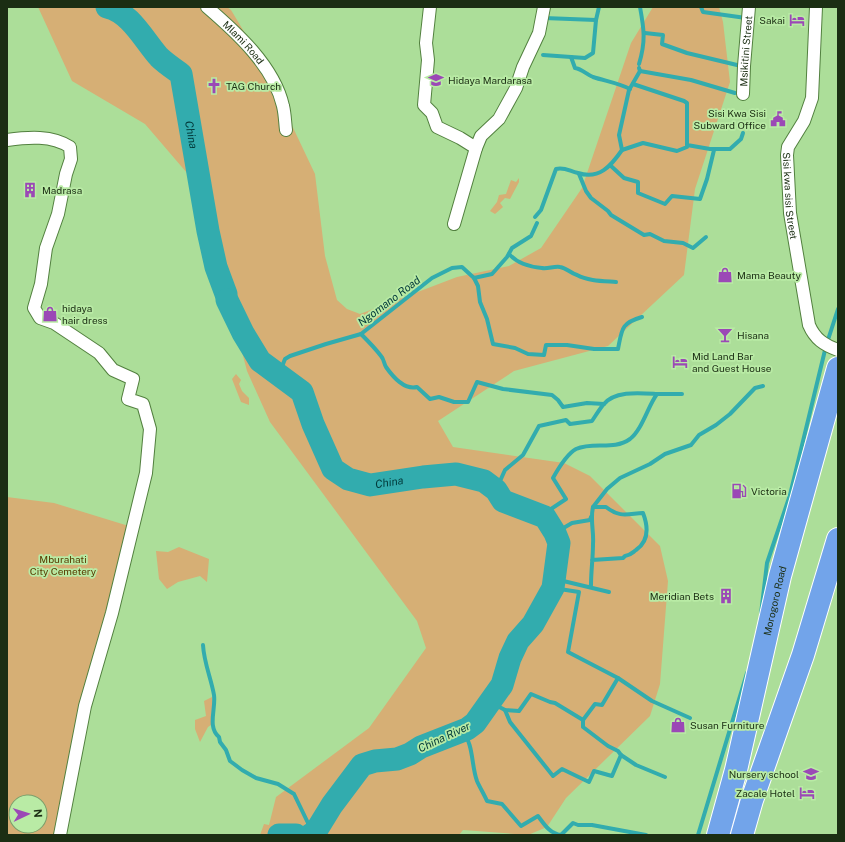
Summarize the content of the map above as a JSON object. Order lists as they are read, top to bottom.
{
  "streets": {
    "highway": ["Morogoro Road"],
    "street": ["Mlami Road", "Msikitini Street", "Sisi kwa sisi Street"]
  },
  "water": ["China", "Ngomano Road", "China River"],
  "parks": ["Mburahati City Cemetery"],
  "places": {
    "hotel": ["Sakai", "Mid Land Bar and Guest House", "Zacale Hotel"],
    "school or university": ["Hidaya Mardarasa", "Nursery school"],
    "church": ["TAG Church"],
    "public building": ["Sisi Kwa Sisi Subward Office"],
    "building": ["Madrasa", "Meridian Bets"],
    "shop": ["Mama Beauty", "hidaya hair dress", "Susan Furniture"],
    "bar": ["Hisana"],
    "fuel station": ["Victoria"]
  },
  "north": "right"
}
